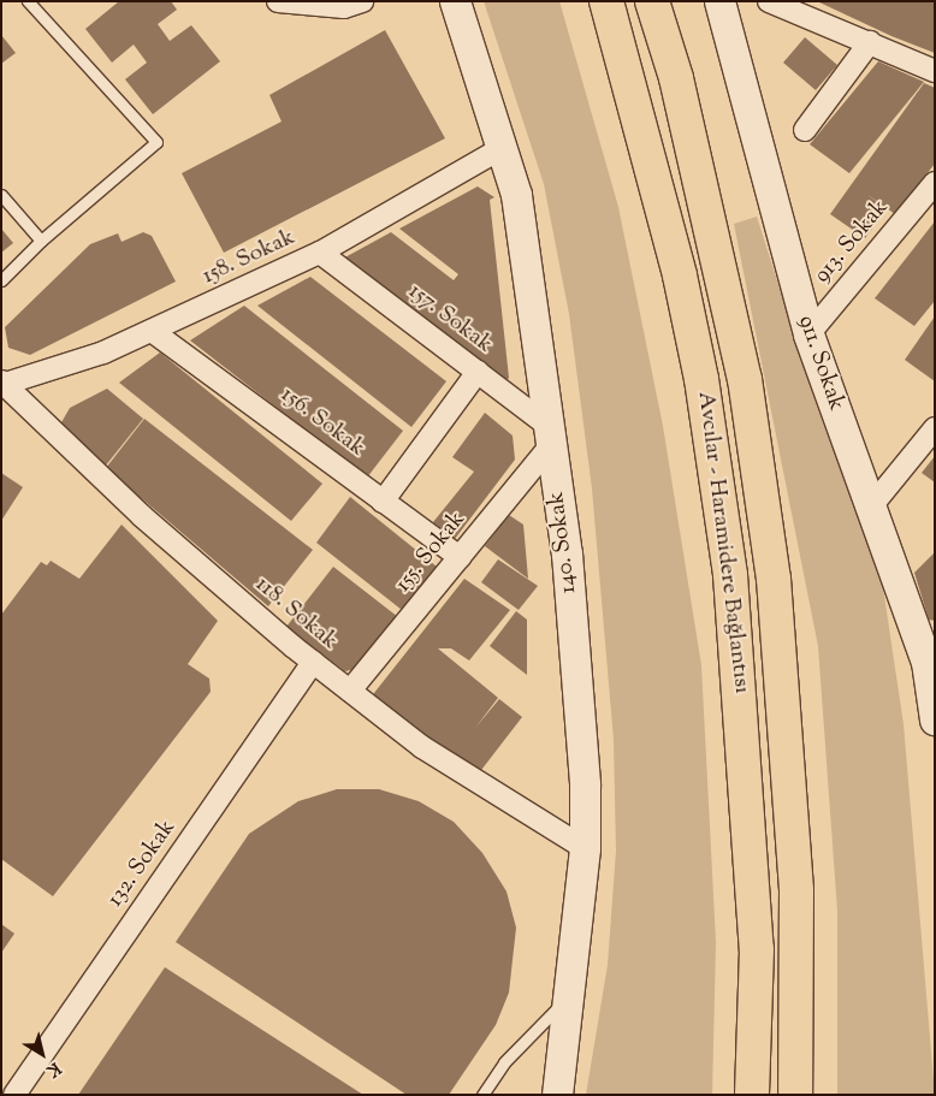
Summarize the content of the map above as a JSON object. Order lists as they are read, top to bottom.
{
  "streets": {
    "highway": ["Avcılar - Haramidere Bağlantısı"],
    "street": [
      "913. Sokak",
      "158. Sokak",
      "157. Sokak",
      "911. Sokak",
      "156. Sokak",
      "140. Sokak",
      "155. Sokak",
      "118. Sokak",
      "132. Sokak"
    ]
  },
  "crossings": [
    ["913. Sokak", "911. Sokak"],
    ["158. Sokak", "157. Sokak"],
    ["158. Sokak", "156. Sokak"],
    ["158. Sokak", "140. Sokak"],
    ["158. Sokak", "118. Sokak"],
    ["157. Sokak", "140. Sokak"],
    ["157. Sokak", "155. Sokak"],
    ["156. Sokak", "155. Sokak"],
    ["140. Sokak", "155. Sokak"],
    ["140. Sokak", "118. Sokak"],
    ["155. Sokak", "118. Sokak"],
    ["118. Sokak", "132. Sokak"]
  ],
  "north": "bottom right"
}
